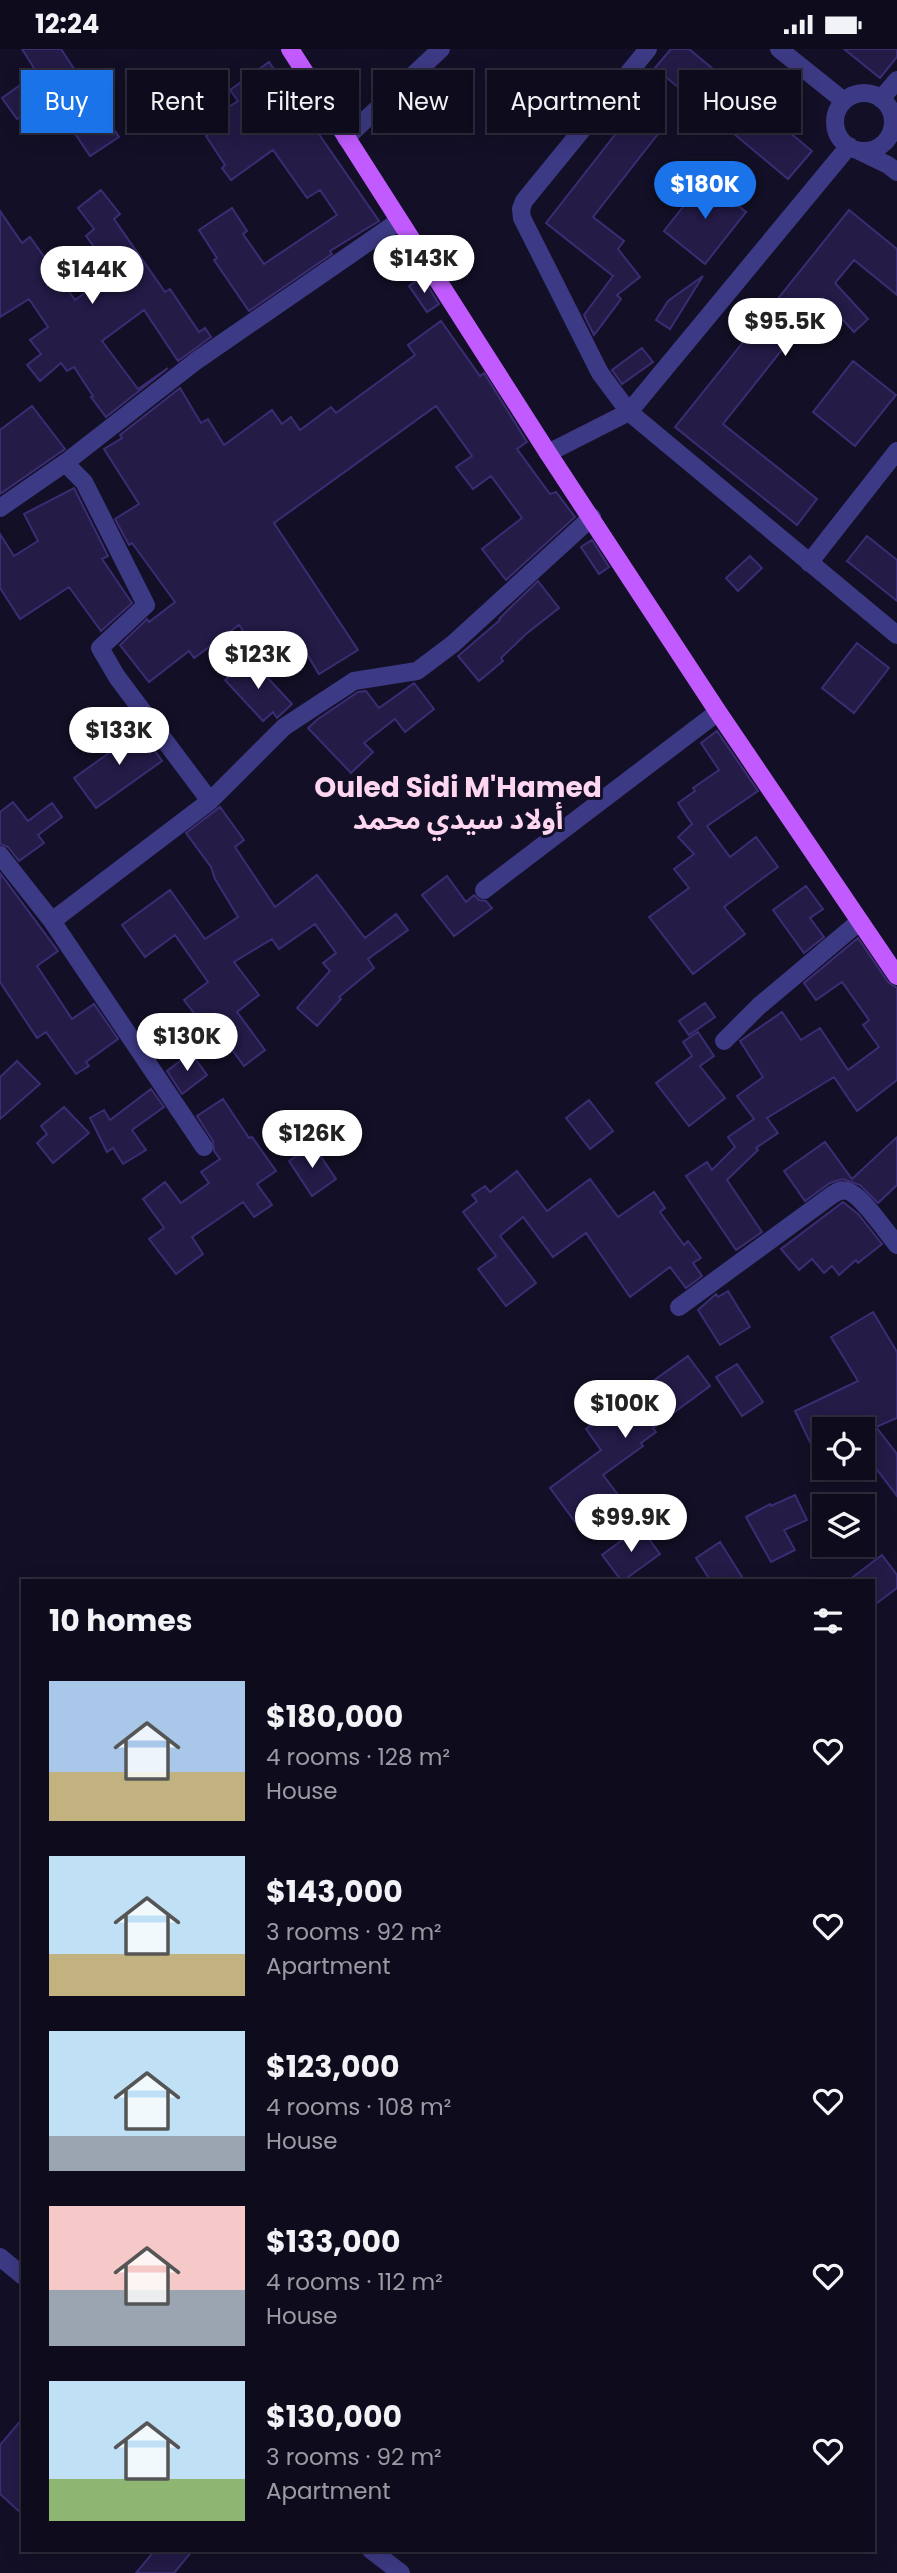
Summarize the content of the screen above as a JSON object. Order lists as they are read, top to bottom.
{
  "districts": ["Ouled Sidi M'Hamed أولاد سيدي محمد"],
  "page": {
    "status": "12:24",
    "chip": [
      "Buy",
      "Rent",
      "Filters",
      "New",
      "Apartment",
      "House"
    ],
    "price": [
      "$180K",
      "$143K",
      "$144K",
      "$95.5K",
      "$123K",
      "$133K",
      "$130K",
      "$126K",
      "$100K",
      "$99.9K"
    ],
    "heading": "10 homes",
    "list": [
      {
        "name": "$180,000",
        "note": "4 rooms · 128 m² · House"
      },
      {
        "name": "$143,000",
        "note": "3 rooms · 92 m² · Apartment"
      },
      {
        "name": "$123,000",
        "note": "4 rooms · 108 m² · House"
      },
      {
        "name": "$133,000",
        "note": "4 rooms · 112 m² · House"
      },
      {
        "name": "$130,000",
        "note": "3 rooms · 92 m² · Apartment"
      }
    ]
  }
}
